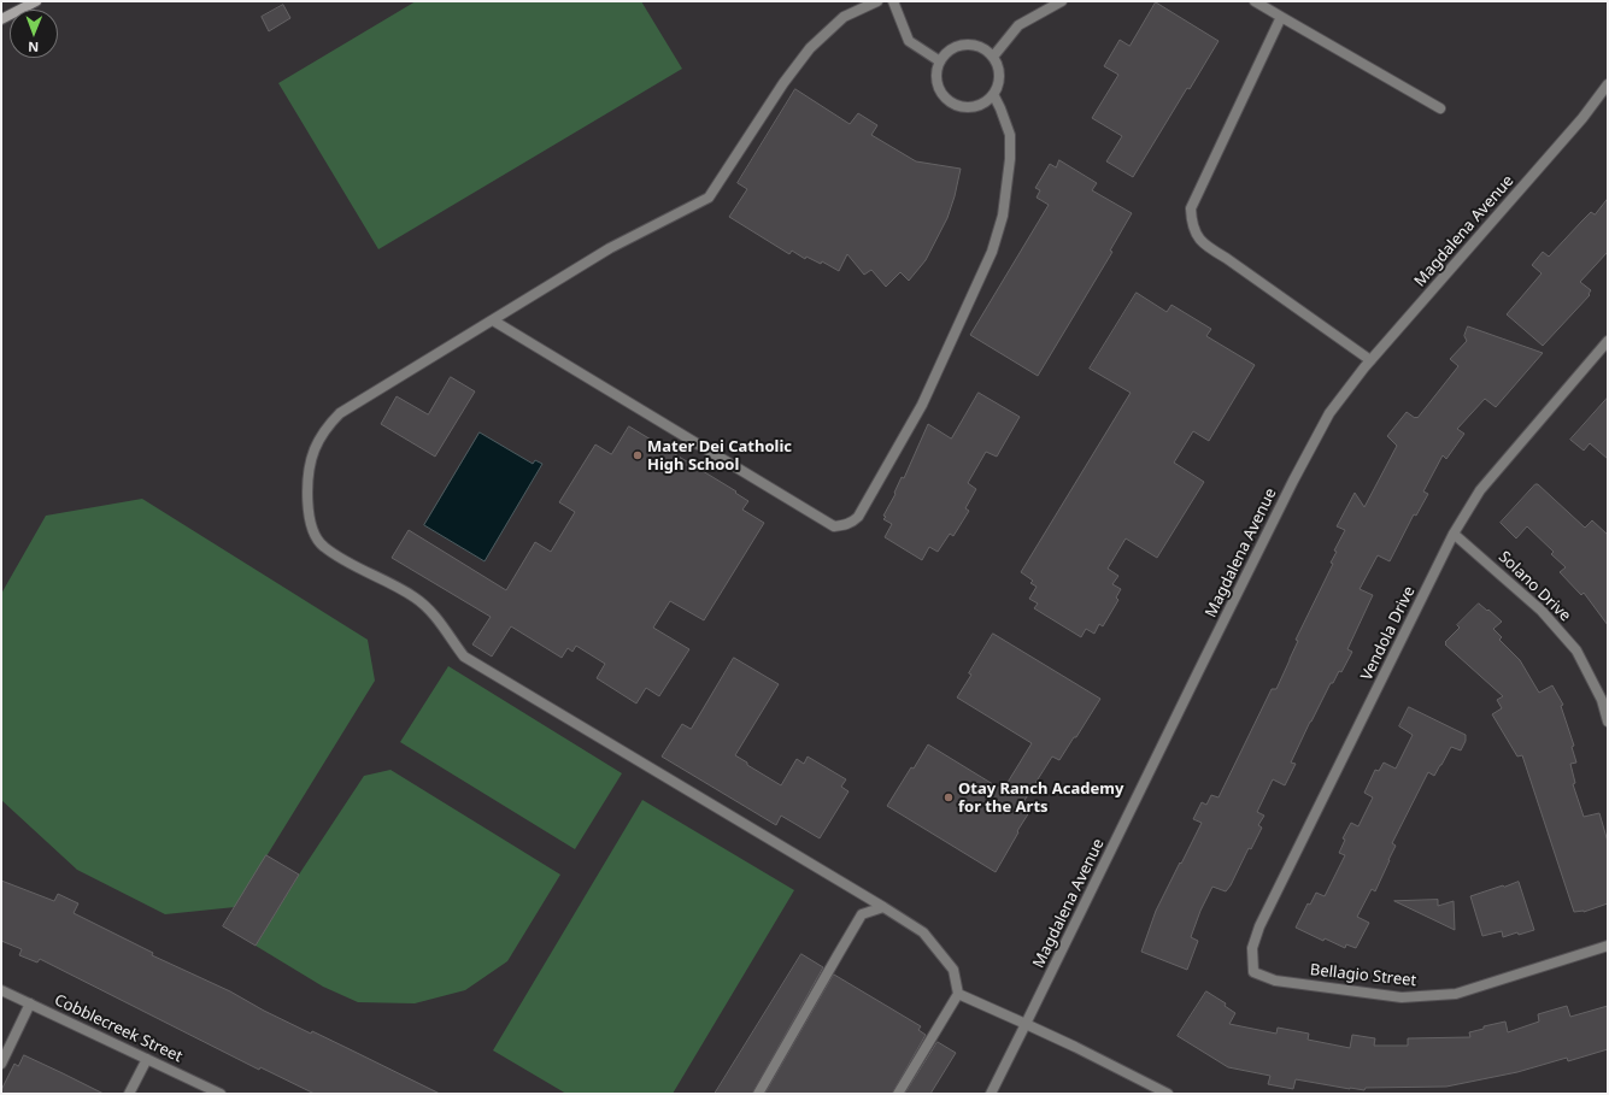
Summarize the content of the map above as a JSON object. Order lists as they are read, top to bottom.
{
  "streets": {
    "street": [
      "Magdalena Avenue",
      "Solano Drive",
      "Vendola Drive",
      "Bellagio Street",
      "Cobblecreek Street"
    ]
  },
  "crossings": [
    ["Solano Drive", "Vendola Drive"],
    ["Vendola Drive", "Bellagio Street"]
  ],
  "places": ["Mater Dei Catholic High School", "Otay Ranch Academy for the Arts"],
  "north": "bottom"
}
